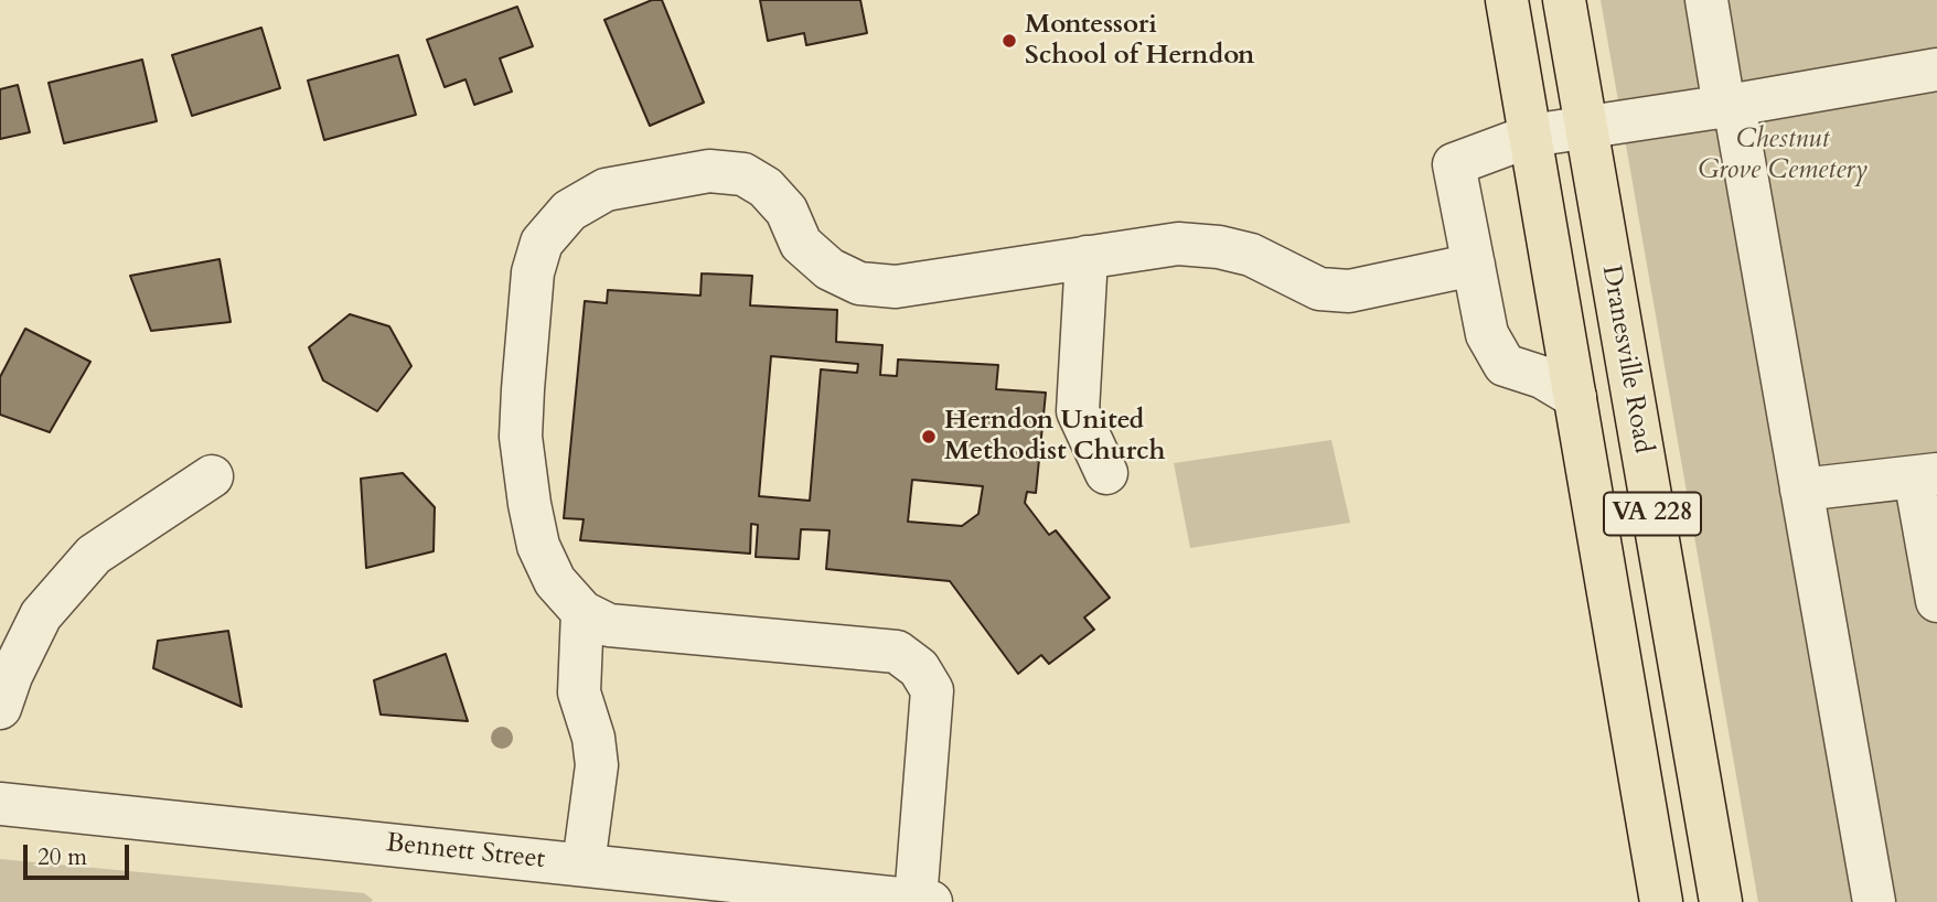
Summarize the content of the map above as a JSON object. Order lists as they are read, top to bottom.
{
  "streets": {
    "main road": ["Dranesville Road", "VA 228"],
    "street": ["Bennett Street"]
  },
  "parks": ["Chestnut Grove Cemetery"],
  "places": ["Montessori School of Herndon", "Herndon United Methodist Church"],
  "scale_bar": "20 m"
}
